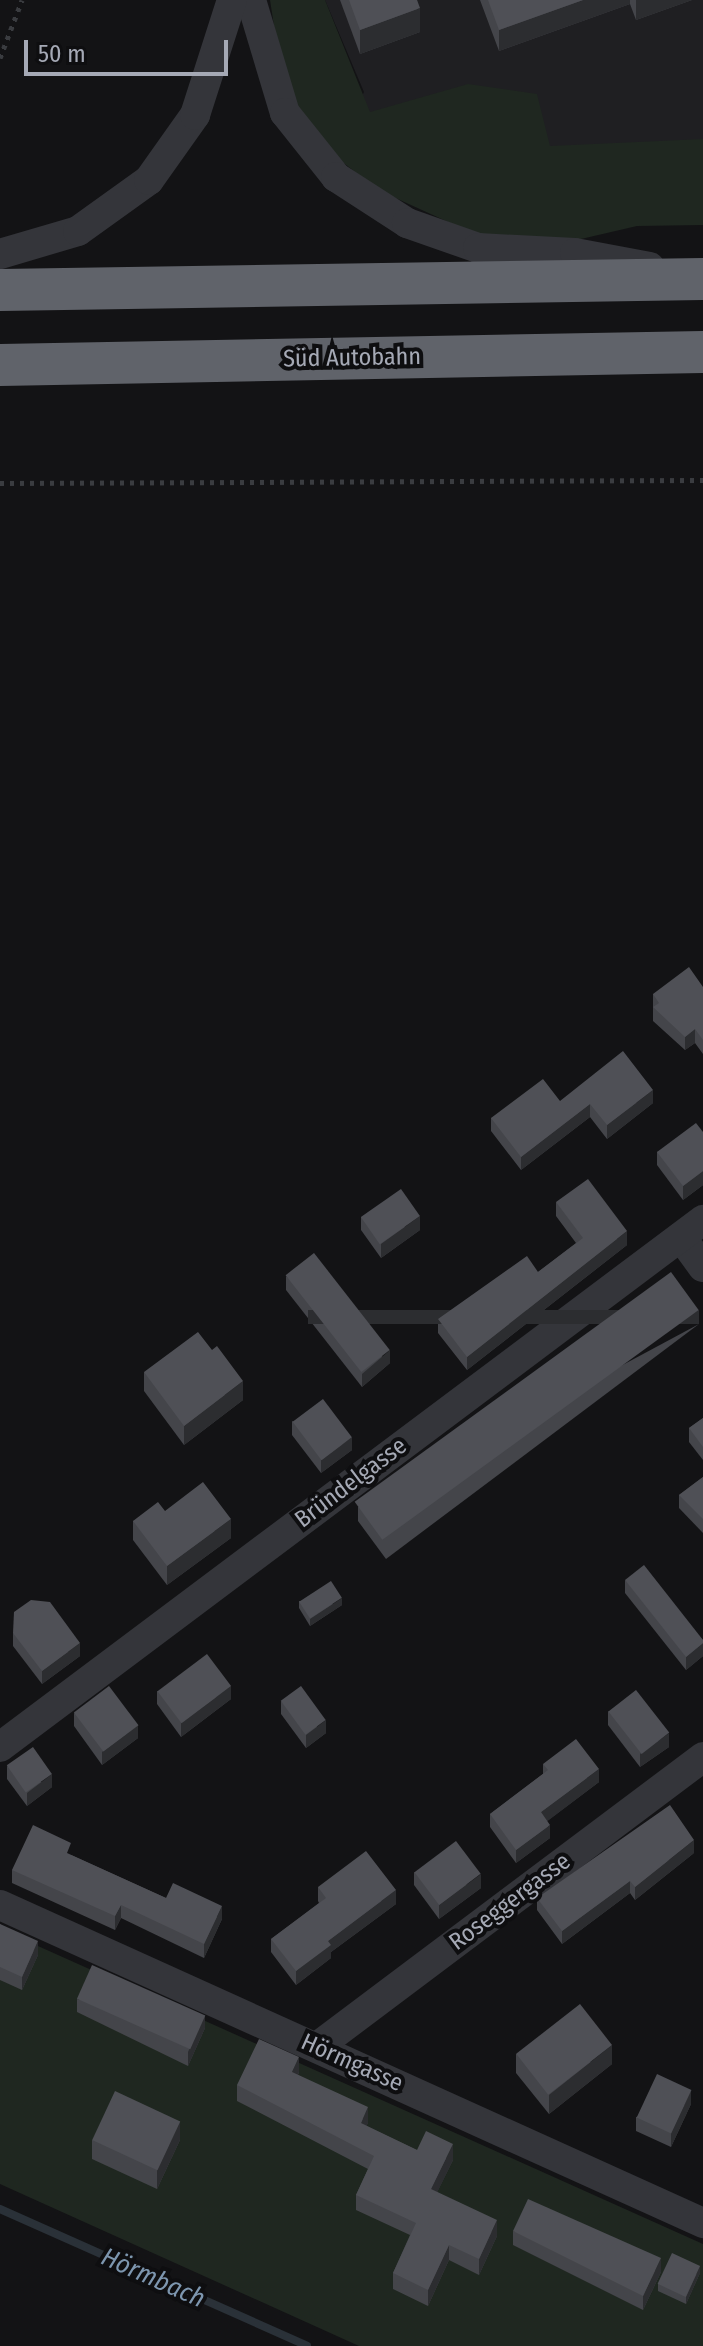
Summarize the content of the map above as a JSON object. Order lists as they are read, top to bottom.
{
  "streets": {
    "highway": ["Süd Autobahn"],
    "street": ["Bründelgasse", "Roseggergasse", "Hörmgasse"]
  },
  "crossings": [
    ["Roseggergasse", "Hörmgasse"]
  ],
  "water": ["Hörmbach"],
  "scale_bar": "50 m"
}
